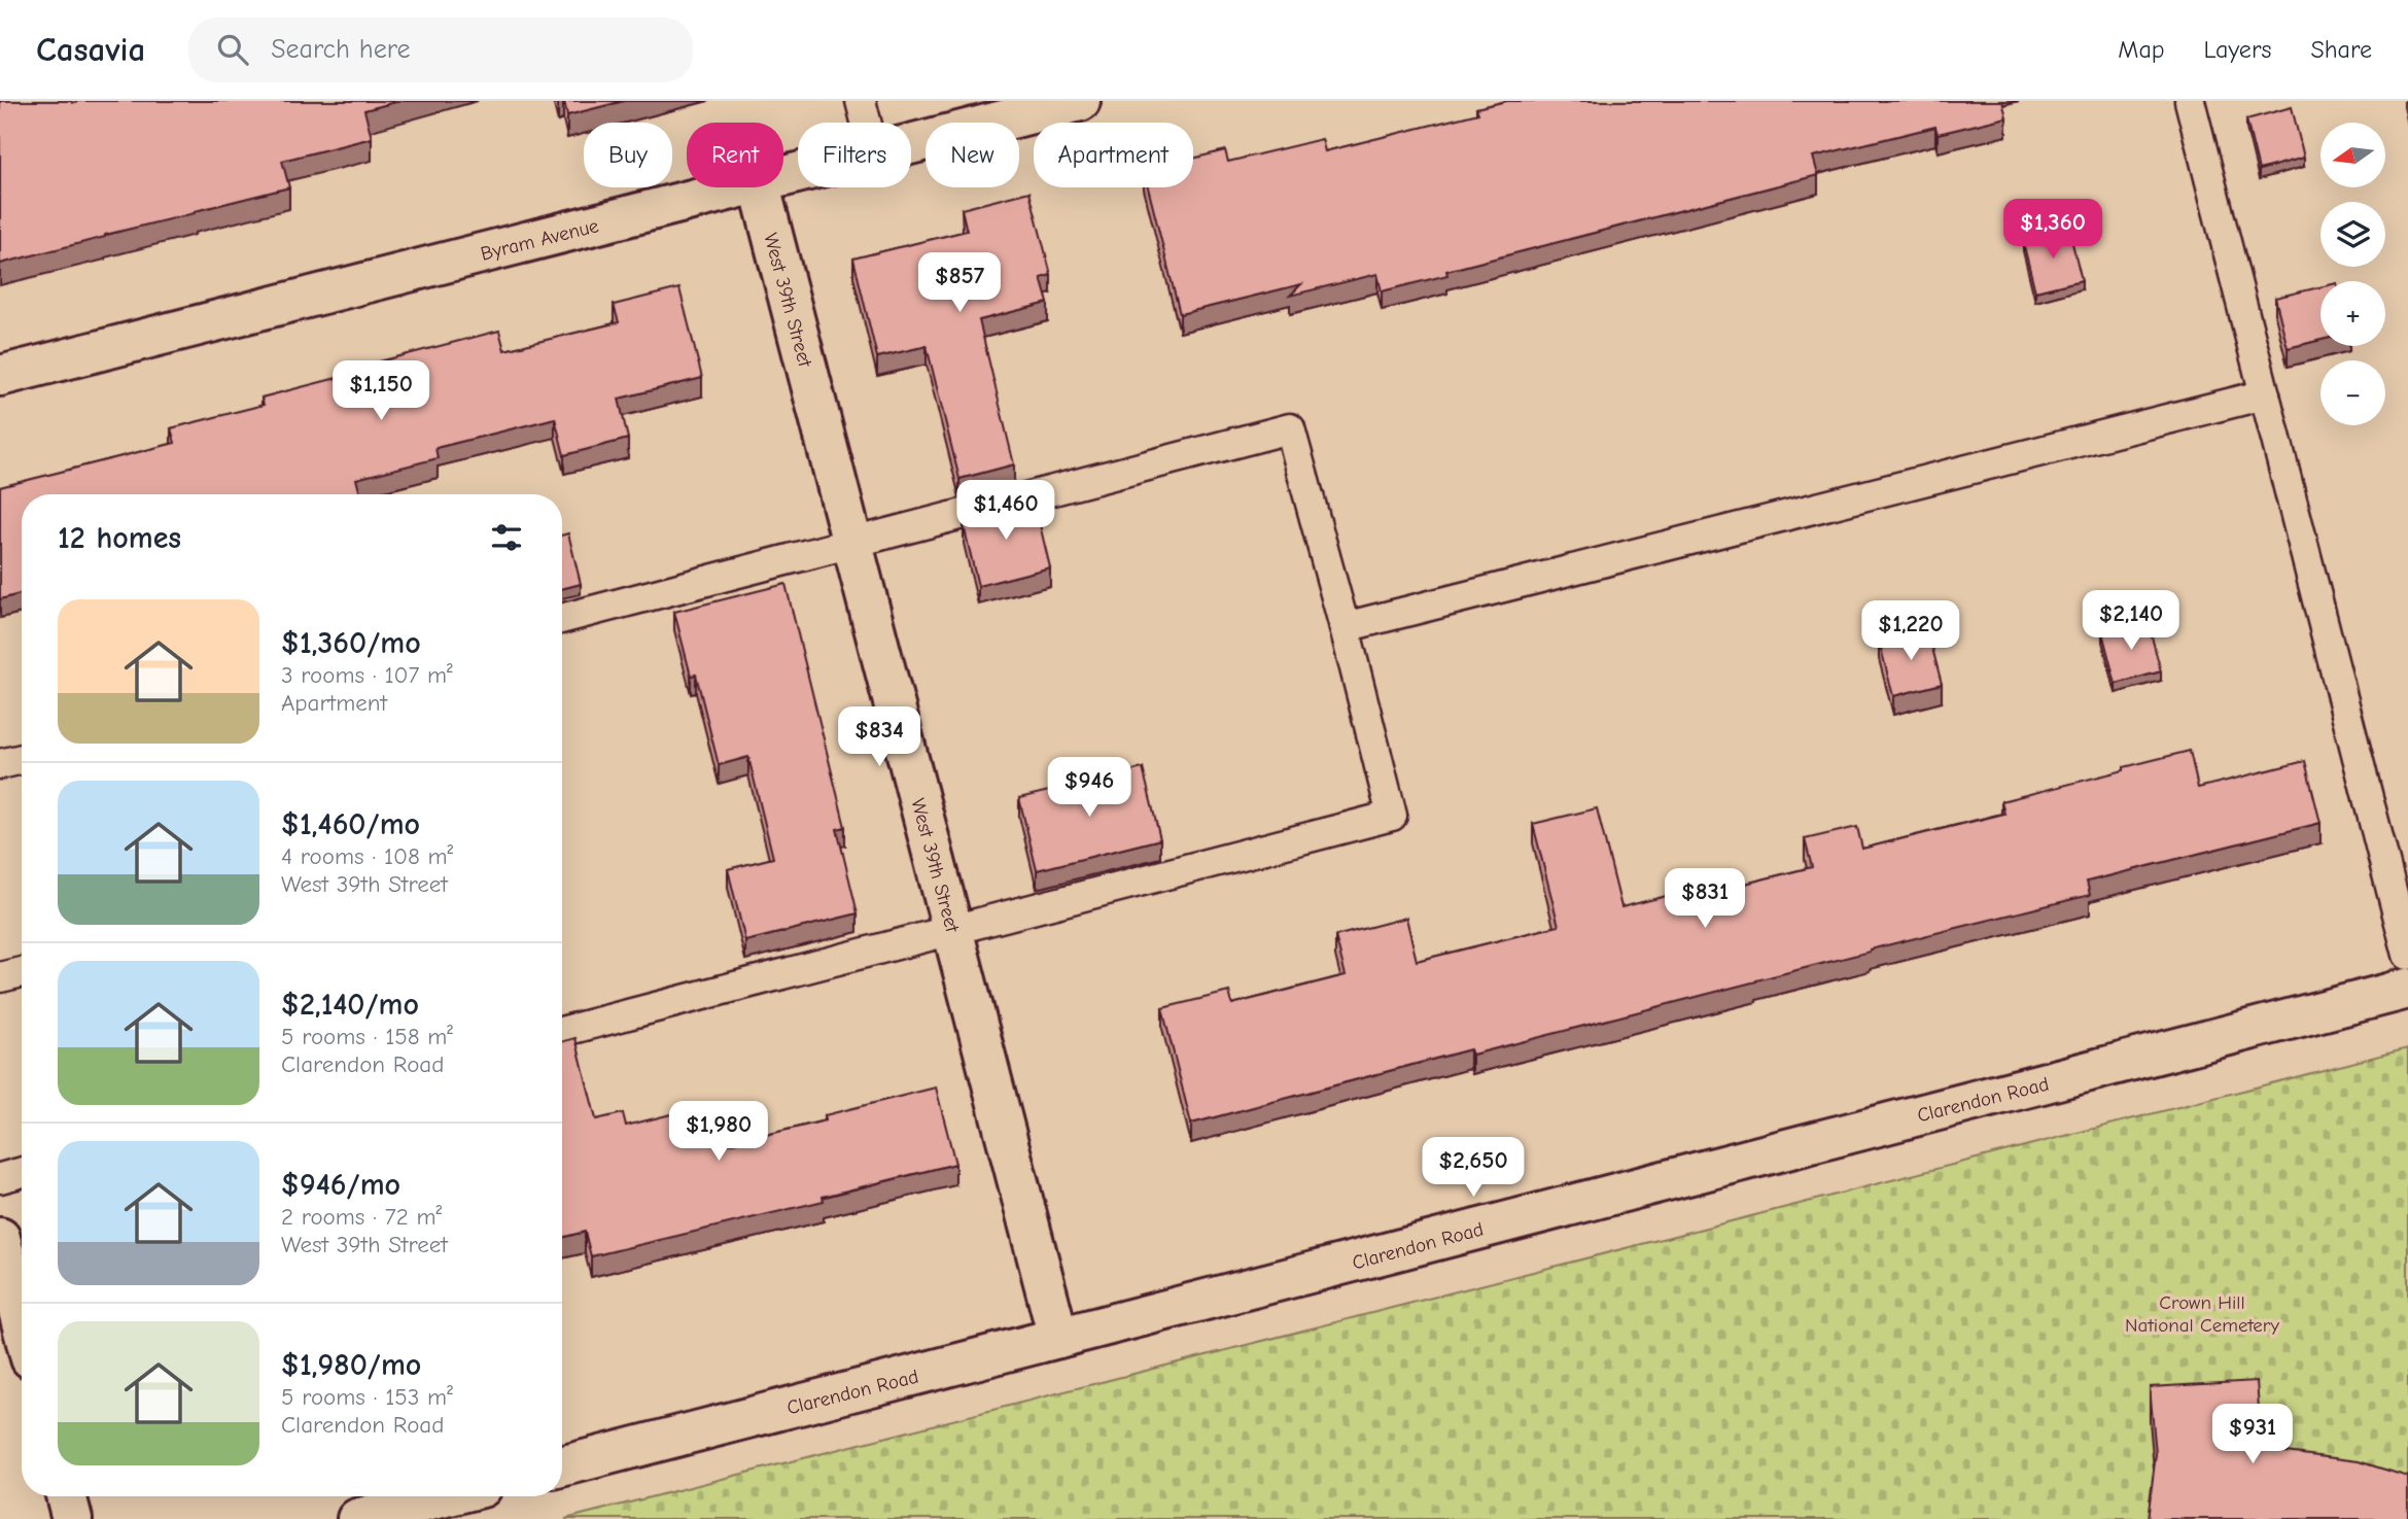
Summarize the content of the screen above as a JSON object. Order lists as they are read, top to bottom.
{
  "streets": {
    "street": ["Byram Avenue", "West 39th Street", "Clarendon Road"]
  },
  "crossings": [
    ["West 39th Street", "Clarendon Road"]
  ],
  "parks": ["Crown Hill National Cemetery"],
  "north": "left",
  "page": {
    "header": "Casavia",
    "search": "Search here",
    "nav": ["Map", "Layers", "Share"],
    "map_buttons": ["+", "−"],
    "chip": [
      "Buy",
      "Rent",
      "Filters",
      "New",
      "Apartment"
    ],
    "price": [
      "$1,360",
      "$857",
      "$1,150",
      "$1,460",
      "$2,140",
      "$1,220",
      "$834",
      "$946",
      "$831",
      "$1,980",
      "$2,650",
      "$931"
    ],
    "heading": "12 homes",
    "list": [
      {
        "name": "$1,360/mo",
        "note": "3 rooms · 107 m² · Apartment"
      },
      {
        "name": "$1,460/mo",
        "note": "4 rooms · 108 m² · West 39th Street"
      },
      {
        "name": "$2,140/mo",
        "note": "5 rooms · 158 m² · Clarendon Road"
      },
      {
        "name": "$946/mo",
        "note": "2 rooms · 72 m² · West 39th Street"
      },
      {
        "name": "$1,980/mo",
        "note": "5 rooms · 153 m² · Clarendon Road"
      }
    ]
  }
}
